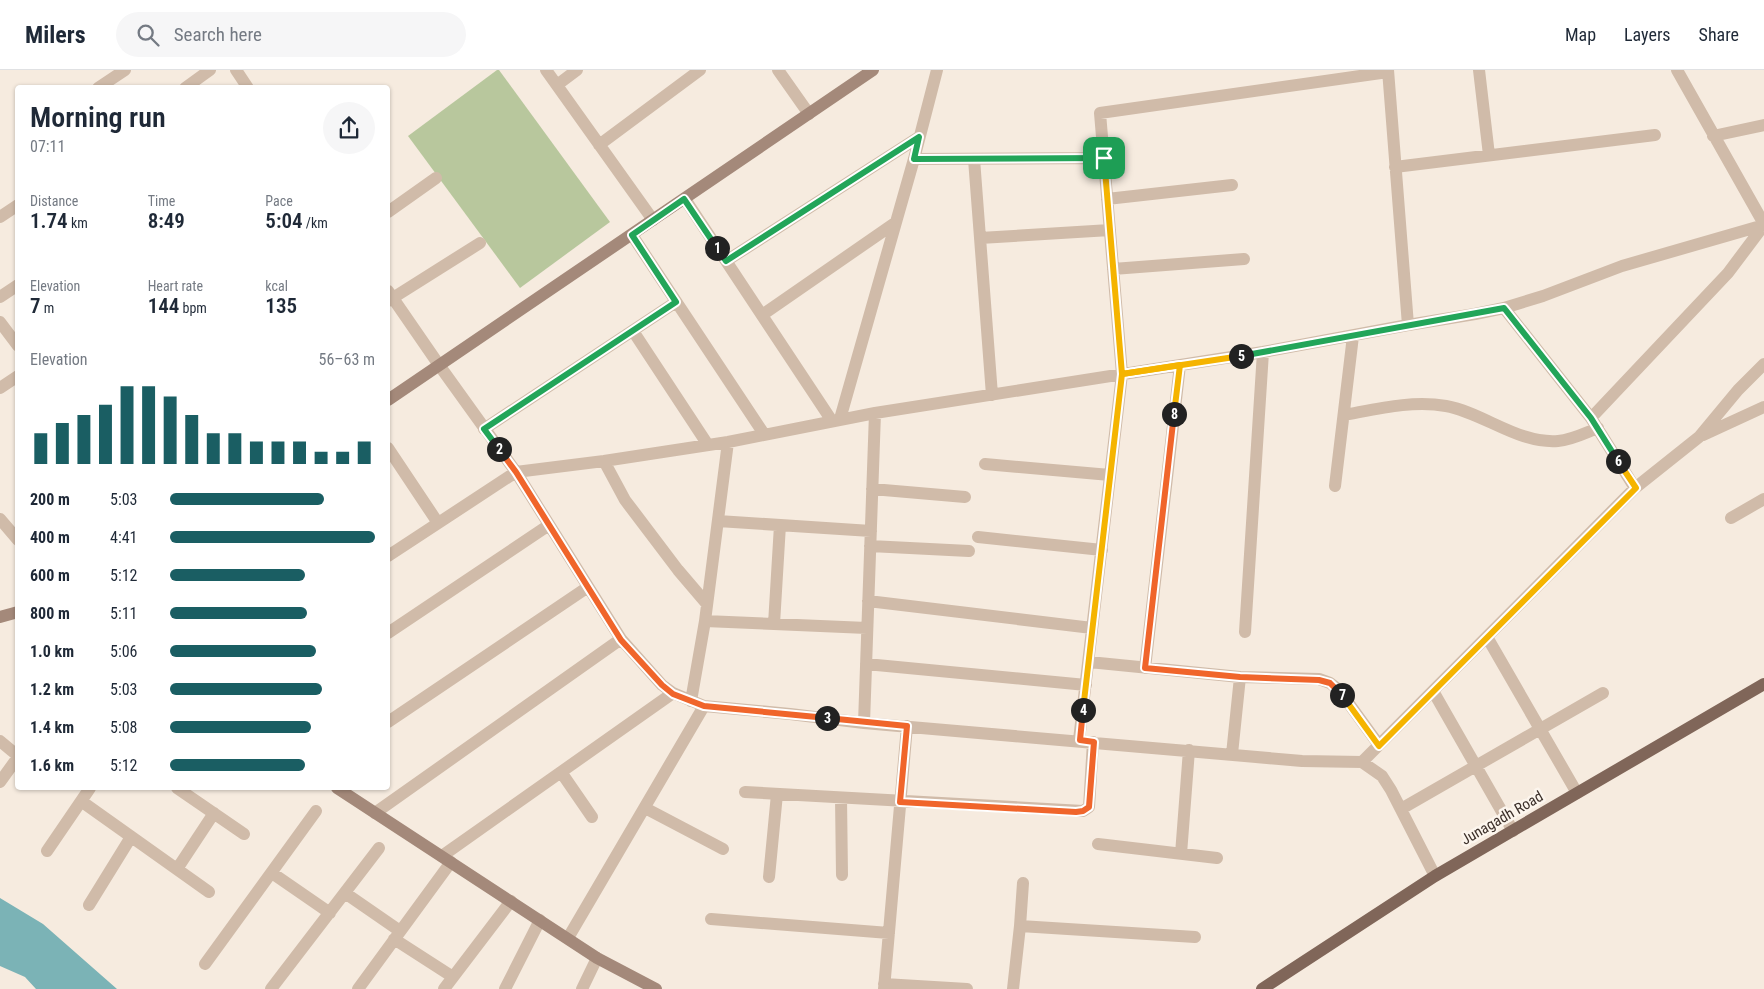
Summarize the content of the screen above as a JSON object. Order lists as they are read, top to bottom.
{
  "streets": {
    "main road": ["Junagadh Road"]
  },
  "page": {
    "header": "Milers",
    "search": "Search here",
    "nav": ["Map", "Layers", "Share"],
    "heading": ["Morning run", "07:11"],
    "stats": [
      ["Distance", "1.74 km"],
      ["Time", "8:49"],
      ["Pace", "5:04 /km"],
      ["Elevation", "7 m"],
      ["Heart rate", "144 bpm"],
      ["kcal", "135"]
    ],
    "pins": [
      "1",
      "5",
      "8",
      "2",
      "6",
      "7",
      "4",
      "3"
    ],
    "chart": ["Elevation", "56–63 m"],
    "list": [
      {
        "name": "200 m",
        "note": "5:03"
      },
      {
        "name": "400 m",
        "note": "4:41"
      },
      {
        "name": "600 m",
        "note": "5:12"
      },
      {
        "name": "800 m",
        "note": "5:11"
      },
      {
        "name": "1.0 km",
        "note": "5:06"
      },
      {
        "name": "1.2 km",
        "note": "5:03"
      },
      {
        "name": "1.4 km",
        "note": "5:08"
      },
      {
        "name": "1.6 km",
        "note": "5:12"
      }
    ]
  }
}
